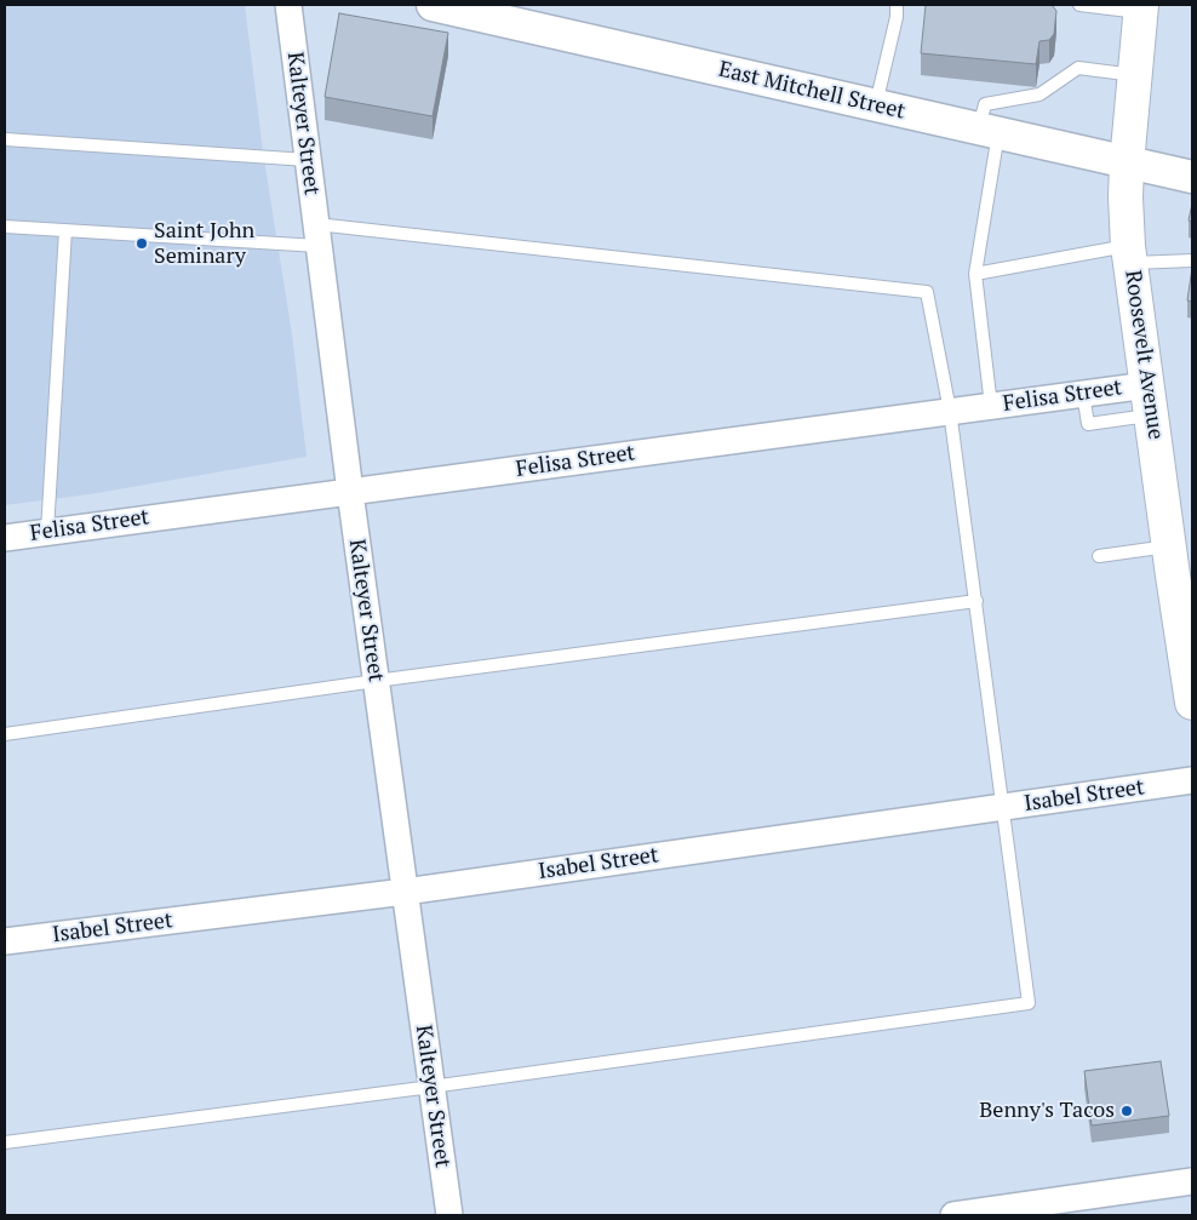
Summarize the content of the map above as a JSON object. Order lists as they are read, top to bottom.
{
  "streets": {
    "main road": ["Roosevelt Avenue"],
    "street": [
      "East Mitchell Street",
      "Kalteyer Street",
      "Felisa Street",
      "Isabel Street"
    ]
  },
  "crossings": [
    ["East Mitchell Street", "Roosevelt Avenue"],
    ["Kalteyer Street", "Felisa Street"],
    ["Kalteyer Street", "Isabel Street"],
    ["Roosevelt Avenue", "Felisa Street"]
  ],
  "places": ["Saint John Seminary", "Benny's Tacos"]
}
